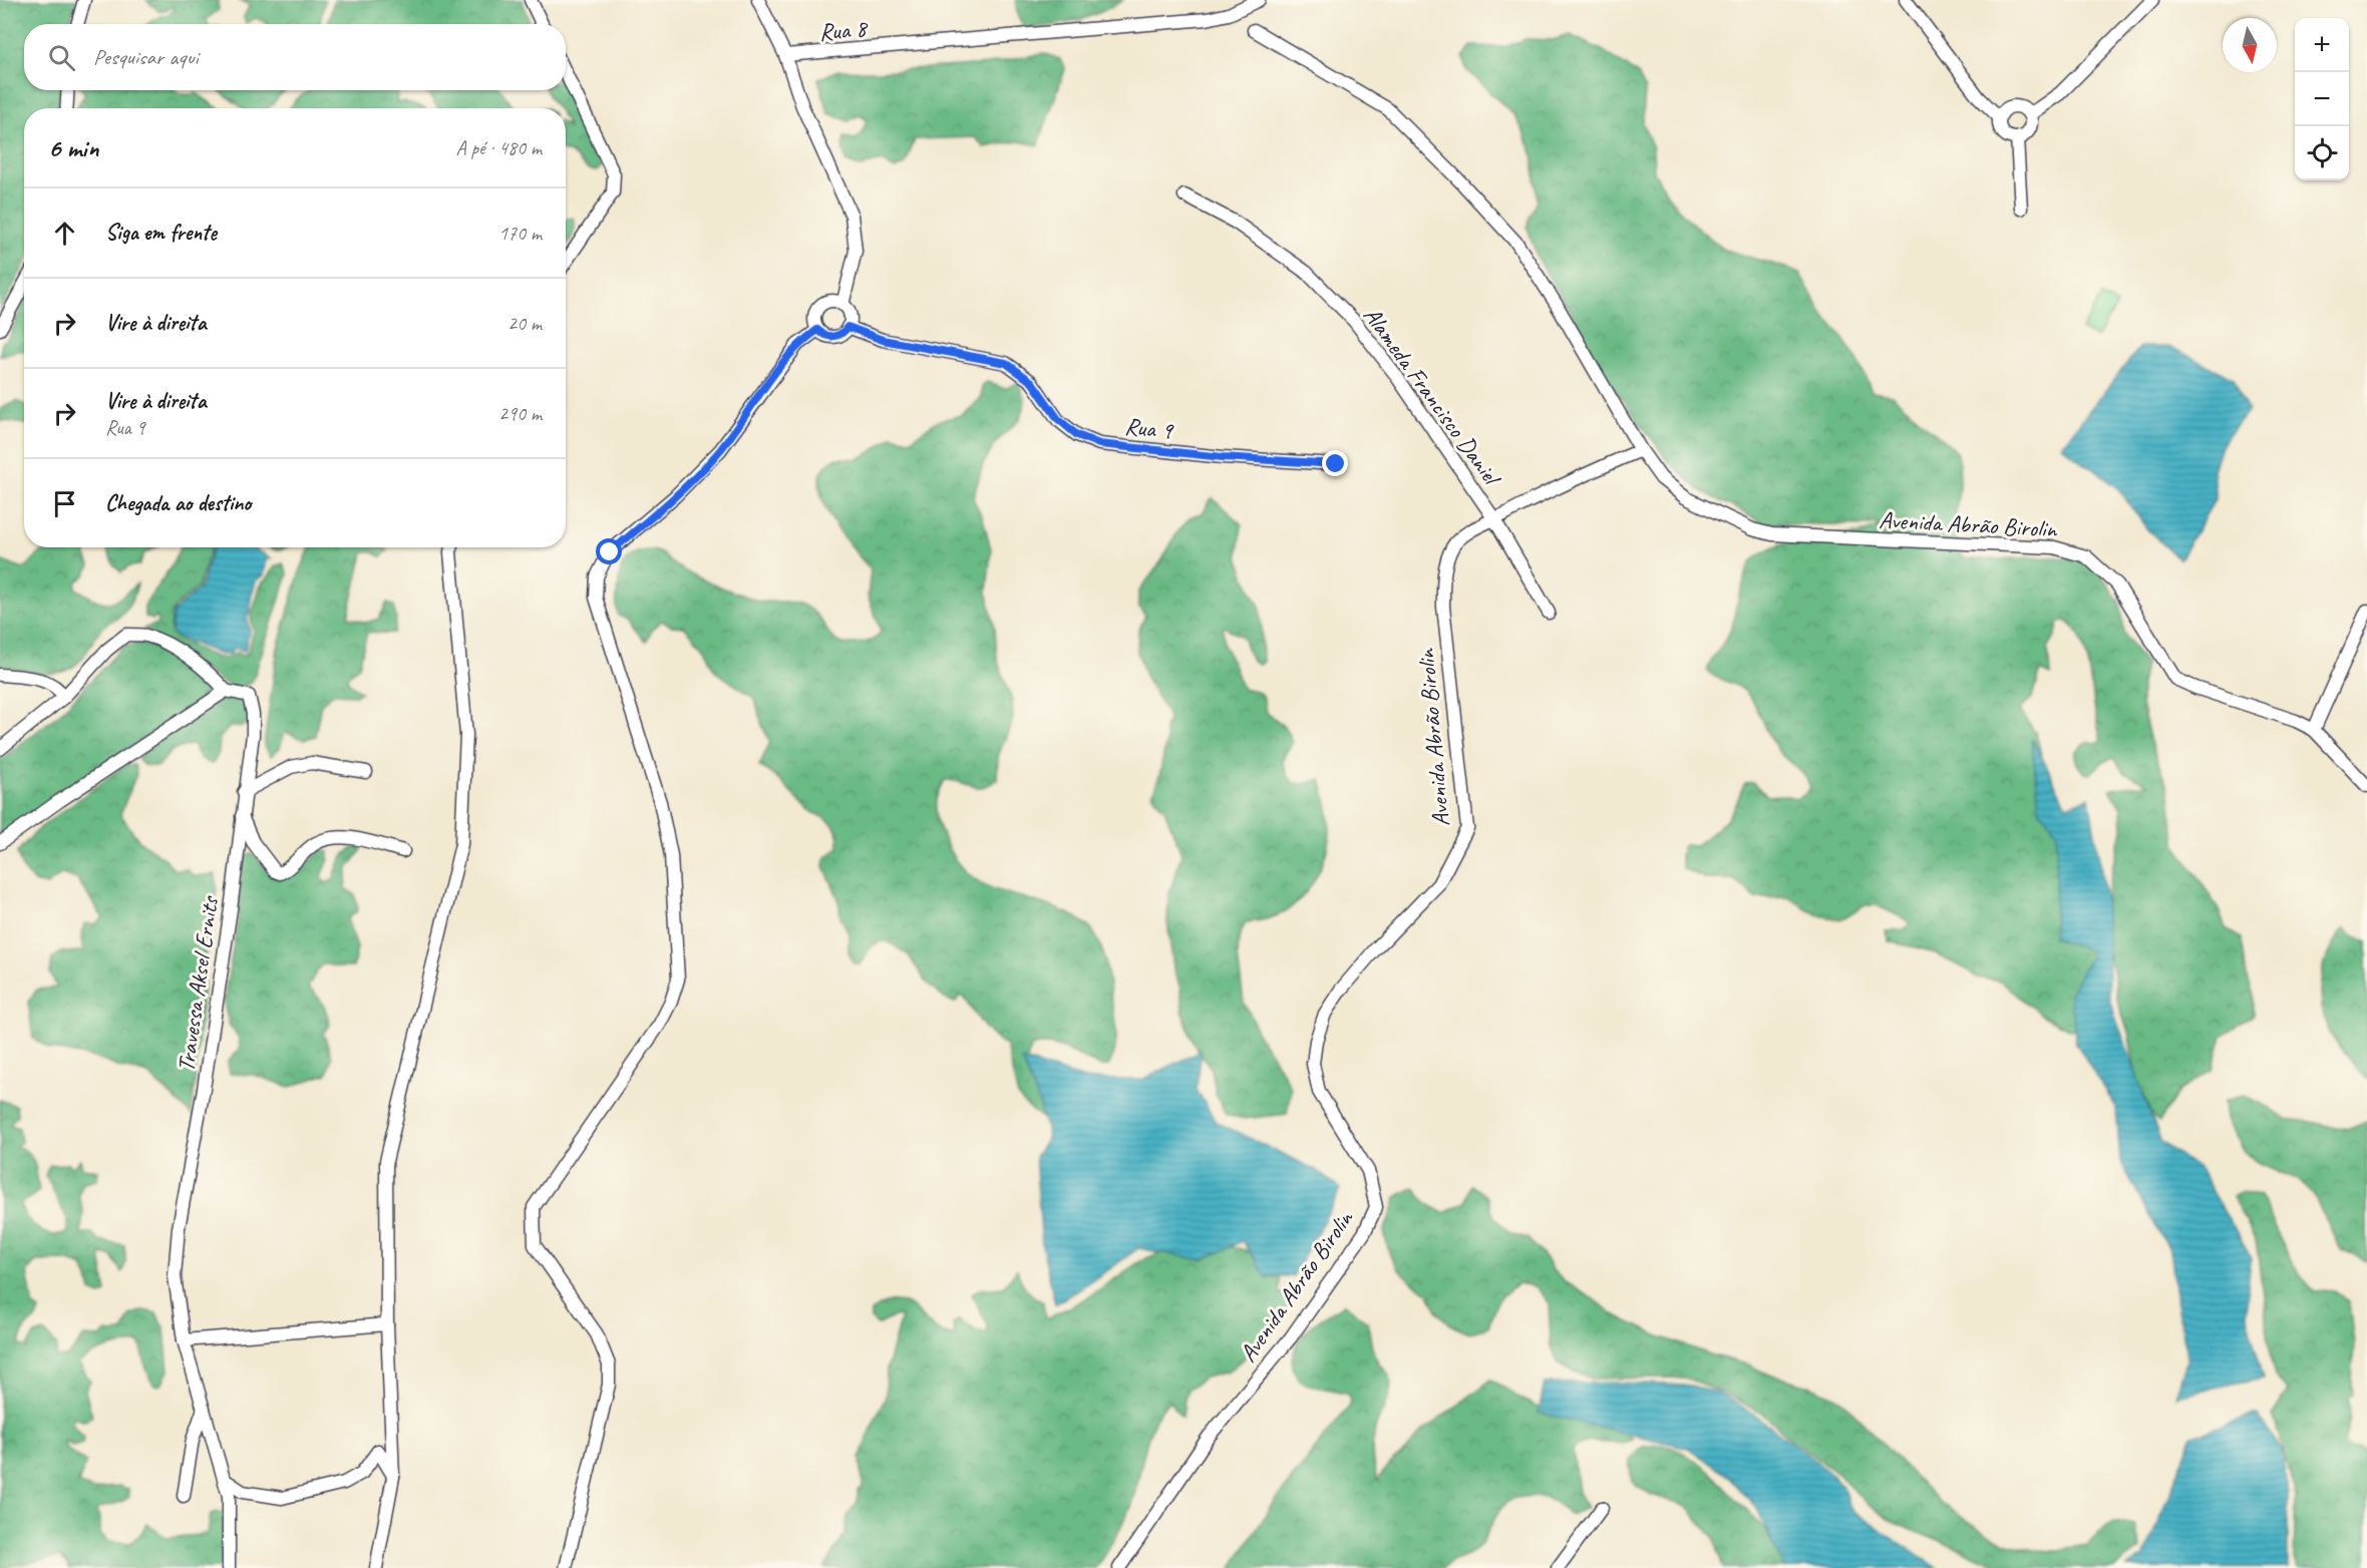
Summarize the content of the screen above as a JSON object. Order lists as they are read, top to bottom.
{
  "streets": {
    "street": [
      "Rua 8",
      "Alameda Francisco Daniel",
      "Rua 9",
      "Avenida Abrão Birolin",
      "Travessa Aksel Ernits"
    ]
  },
  "crossings": [
    ["Alameda Francisco Daniel", "Avenida Abrão Birolin"]
  ],
  "north": "bottom",
  "page": {
    "map_buttons": ["+", "−"],
    "search": "Pesquisar aqui",
    "heading": ["6 min", "A pé · 480 m"],
    "list": [
      ["Siga em frente", "170 m"],
      ["Vire à direita", "20 m"],
      ["Vire à direita", "Rua 9", "290 m"],
      "Chegada ao destino"
    ]
  }
}
